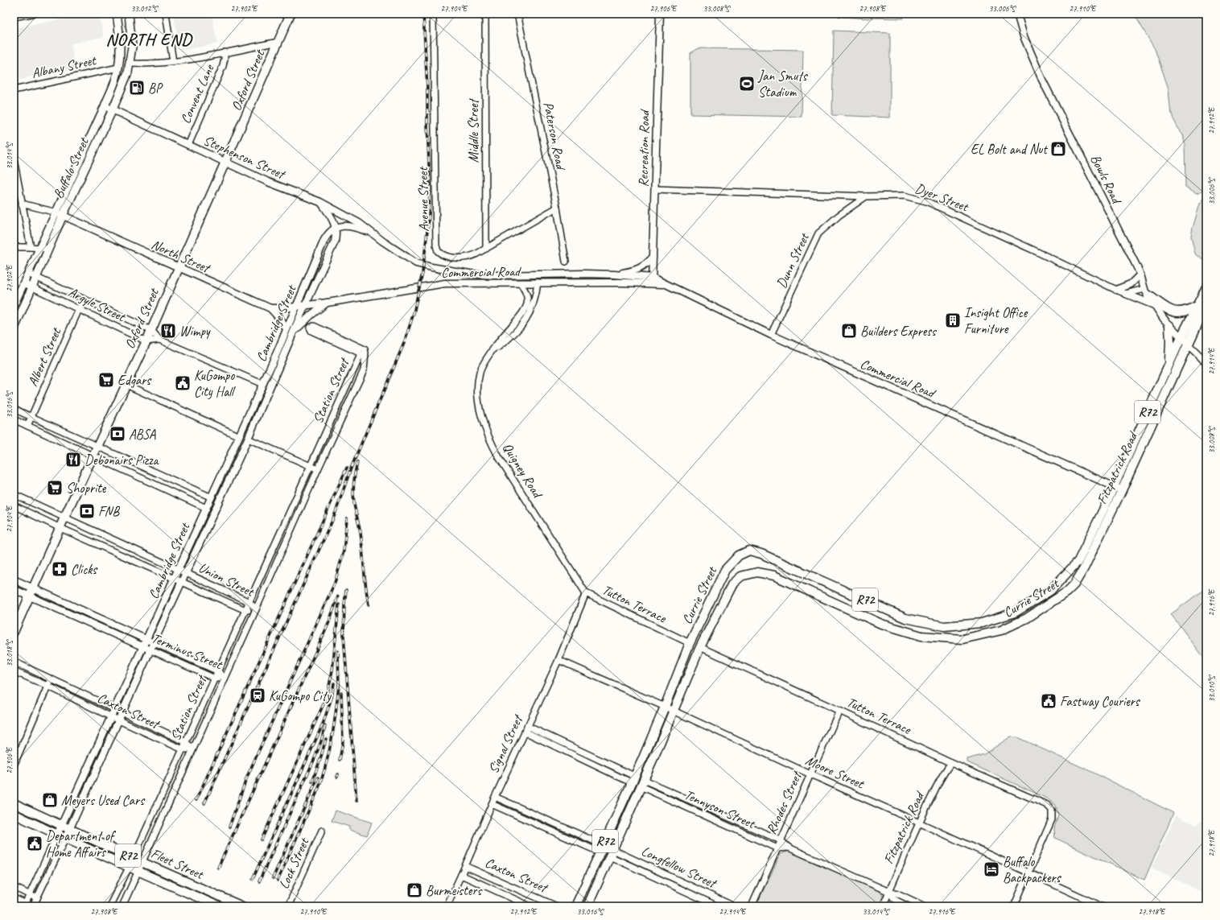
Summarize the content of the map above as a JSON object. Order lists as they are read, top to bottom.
{
  "streets": {
    "highway": ["R72"],
    "main road": [
      "Oxford Street",
      "Buffalo Street",
      "Fitzpatrick Road",
      "Currie Street",
      "Fleet Street"
    ],
    "street": [
      "Albany Street",
      "Convent Lane",
      "Middle Street",
      "Paterson Road",
      "Recreation Road",
      "Stephenson Street",
      "Bowls Road",
      "Dyer Street",
      "Avenue Street",
      "North Street",
      "Dunn Street",
      "Commercial Road",
      "Argyle Street",
      "Cambridge Street",
      "Albert Street",
      "Station Street",
      "Quigney Road",
      "Union Street",
      "Tutton Terrace",
      "Terminus Street",
      "Caxton Street",
      "Signal Street",
      "Moore Street",
      "Rhodes Street",
      "Tennyson Street",
      "Lock Street",
      "Longfellow Street"
    ]
  },
  "crossings": [
    ["Albany Street", "Buffalo Street"],
    ["Oxford Street", "Stephenson Street"],
    ["Oxford Street", "North Street"],
    ["Oxford Street", "Argyle Street"],
    ["Oxford Street", "Union Street"],
    ["Oxford Street", "Terminus Street"],
    ["Convent Lane", "Stephenson Street"],
    ["Middle Street", "Avenue Street"],
    ["Paterson Road", "Avenue Street"],
    ["Recreation Road", "Dyer Street"],
    ["Recreation Road", "Commercial Road"],
    ["Stephenson Street", "Buffalo Street"],
    ["Stephenson Street", "Commercial Road"],
    ["Buffalo Street", "North Street"],
    ["Buffalo Street", "Argyle Street"],
    ["Bowls Road", "R72"],
    ["Bowls Road", "Fitzpatrick Road"],
    ["Dyer Street", "Dunn Street"],
    ["North Street", "Commercial Road"],
    ["North Street", "Cambridge Street"],
    ["Dunn Street", "Commercial Road"],
    ["Commercial Road", "Cambridge Street"],
    ["Commercial Road", "Fitzpatrick Road"],
    ["Commercial Road", "Quigney Road"],
    ["Argyle Street", "Cambridge Street"],
    ["Argyle Street", "Albert Street"],
    ["Cambridge Street", "Union Street"],
    ["Cambridge Street", "Terminus Street"],
    ["Cambridge Street", "Caxton Street"],
    ["Cambridge Street", "Fleet Street"],
    ["Station Street", "Union Street"],
    ["Station Street", "Terminus Street"],
    ["Station Street", "Caxton Street"],
    ["Station Street", "Fleet Street"],
    ["R72", "Fitzpatrick Road"],
    ["Fitzpatrick Road", "Currie Street"],
    ["Fitzpatrick Road", "Tutton Terrace"],
    ["Fitzpatrick Road", "Moore Street"],
    ["Fitzpatrick Road", "Tennyson Street"],
    ["Quigney Road", "Tutton Terrace"],
    ["Quigney Road", "Signal Street"],
    ["Currie Street", "Tutton Terrace"],
    ["Currie Street", "Moore Street"],
    ["Currie Street", "Tennyson Street"],
    ["Currie Street", "Longfellow Street"],
    ["Tutton Terrace", "Signal Street"],
    ["Tutton Terrace", "Moore Street"],
    ["Tutton Terrace", "Rhodes Street"],
    ["Caxton Street", "Signal Street"],
    ["Signal Street", "Moore Street"],
    ["Moore Street", "Rhodes Street"],
    ["Rhodes Street", "Tennyson Street"]
  ],
  "districts": ["NORTH END"],
  "places": {
    "sports": ["Jan Smuts Stadium"],
    "fuel station": ["BP"],
    "shop": [
      "EL Bolt and Nut",
      "Builders Express",
      "Meyers Used Cars",
      "Burmeisters"
    ],
    "building": ["Insight Office Furniture"],
    "restaurant": ["Wimpy", "Debonairs Pizza"],
    "supermarket": ["Edgars", "Shoprite"],
    "public building": ["KuGompo City Hall", "Fastway Couriers", "Department of Home Affairs"],
    "bank": ["ABSA", "FNB"],
    "pharmacy": ["Clicks"],
    "station": ["KuGompo City"],
    "hotel": ["Buffalo Backpackers"]
  },
  "coordinates": [
    "33.012°S",
    "27.902°E",
    "27.904°E",
    "27.906°E",
    "33.008°S",
    "27.908°E",
    "33.006°S",
    "27.910°E",
    "27.912°E",
    "33.014°S",
    "27.914°E",
    "33.016°S",
    "27.916°E",
    "33.018°S",
    "33.010°S",
    "27.918°E"
  ]
}
